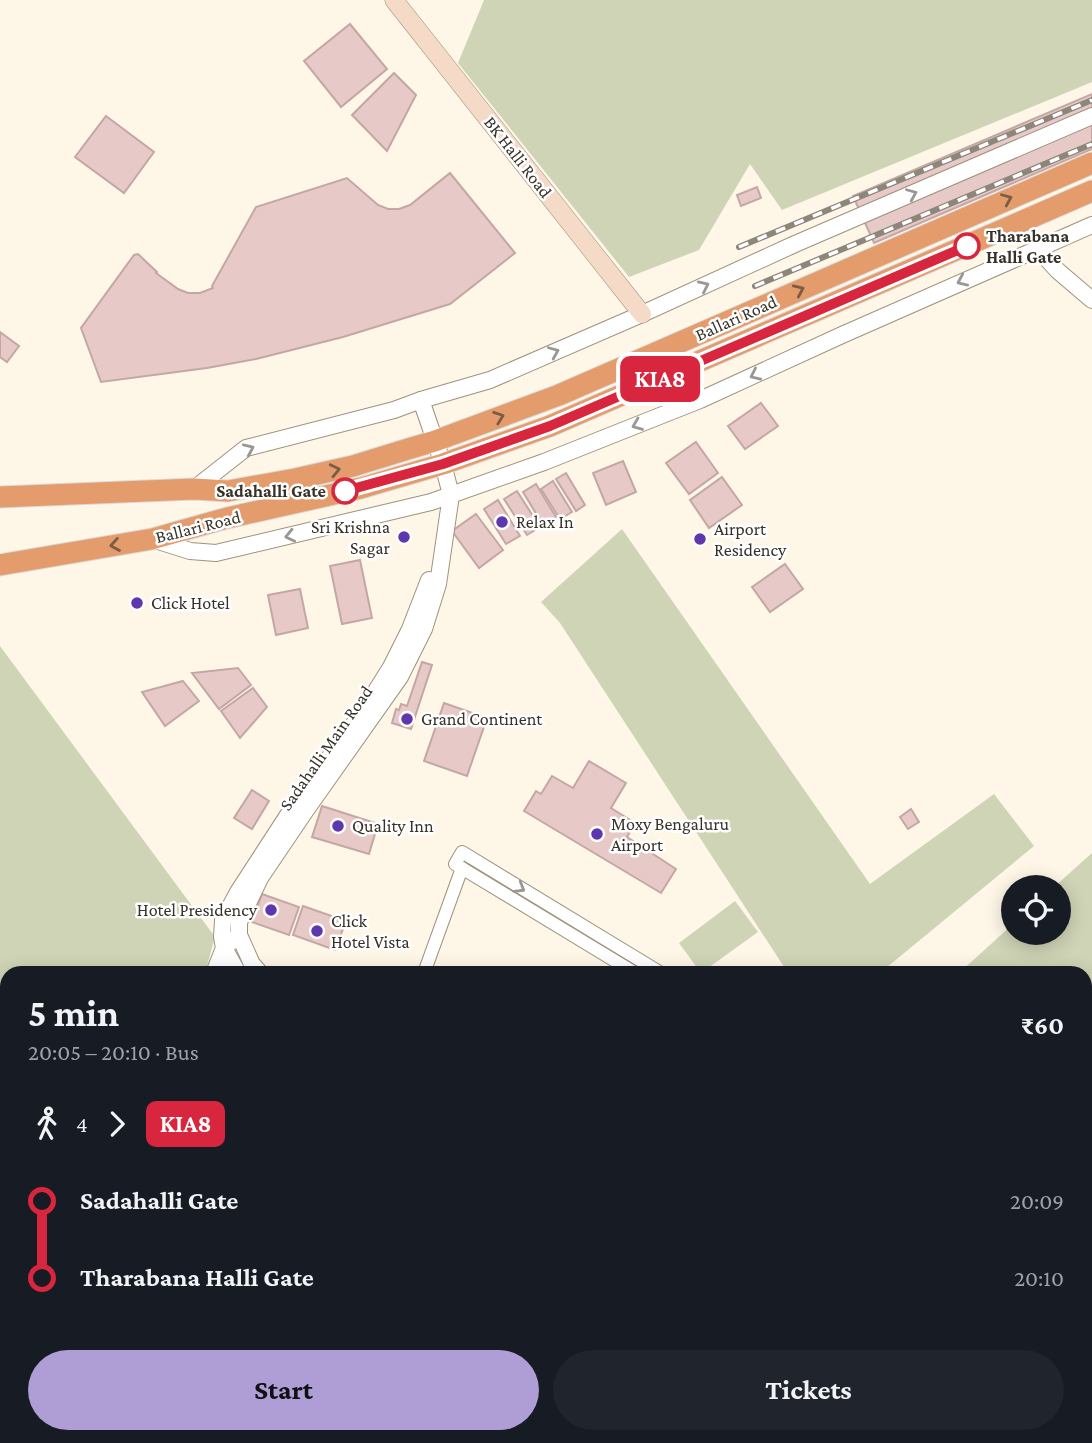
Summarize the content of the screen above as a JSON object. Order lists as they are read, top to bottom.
{
  "streets": {
    "highway": ["Ballari Road"],
    "main road": ["BK Halli Road"],
    "street": ["Sadahalli Main Road"]
  },
  "places": [
    "Tharabana Halli Gate",
    "Sadahalli Gate",
    "Relax In",
    "Sri Krishna Sagar",
    "Airport Residency",
    "Click Hotel",
    "Grand Continent",
    "Quality Inn",
    "Moxy Bengaluru Airport",
    "Hotel Presidency",
    "Click Hotel Vista"
  ],
  "lines": ["bus line KIA8"],
  "page": {
    "on_map": "KIA8",
    "heading": ["5 min", "20:05 – 20:10 · Bus", "₹60"],
    "legs": ["4", "KIA8"],
    "list": [
      {
        "name": "Sadahalli Gate",
        "value": "20:09"
      },
      {
        "name": "Tharabana Halli Gate",
        "value": "20:10"
      }
    ],
    "buttons": ["Start", "Tickets"]
  }
}
